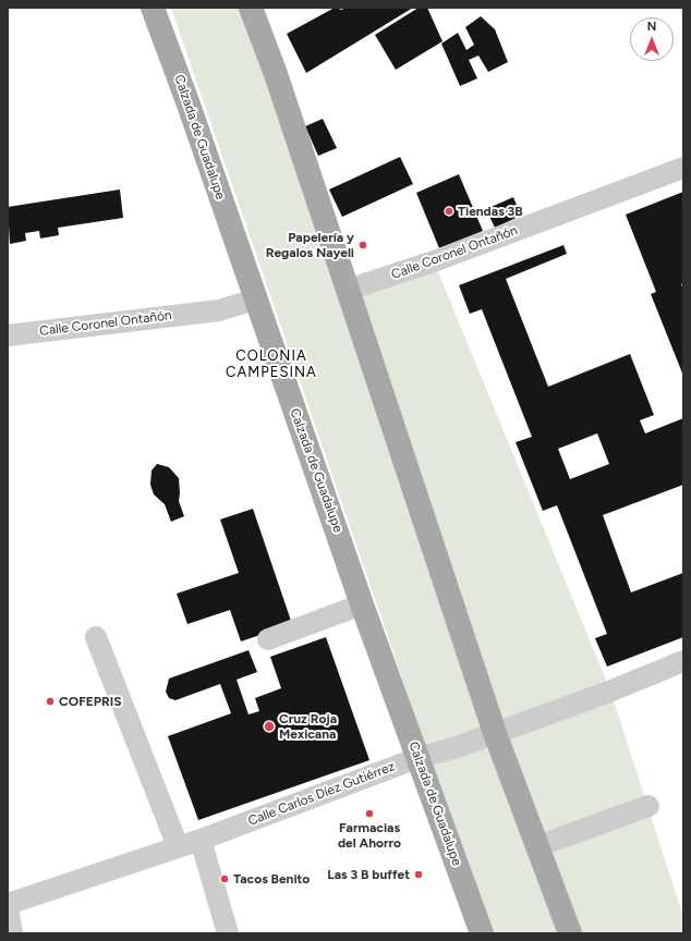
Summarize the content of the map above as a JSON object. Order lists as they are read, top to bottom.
{
  "streets": {
    "main road": ["Calzada de Guadalupe"],
    "street": ["Calle Coronel Ontañón", "Calle Carlos Díez Gutiérrez"]
  },
  "crossings": [
    ["Calzada de Guadalupe", "Calle Coronel Ontañón"],
    ["Calzada de Guadalupe", "Calle Carlos Díez Gutiérrez"]
  ],
  "districts": ["COLONIA CAMPESINA"],
  "places": [
    "Tiendas 3B",
    "Papelería y Regalos Nayeli",
    "COFEPRIS",
    "Cruz Roja Mexicana",
    "Farmacias del Ahorro",
    "Las 3 B buffet",
    "Tacos Benito"
  ],
  "north": "top"
}
